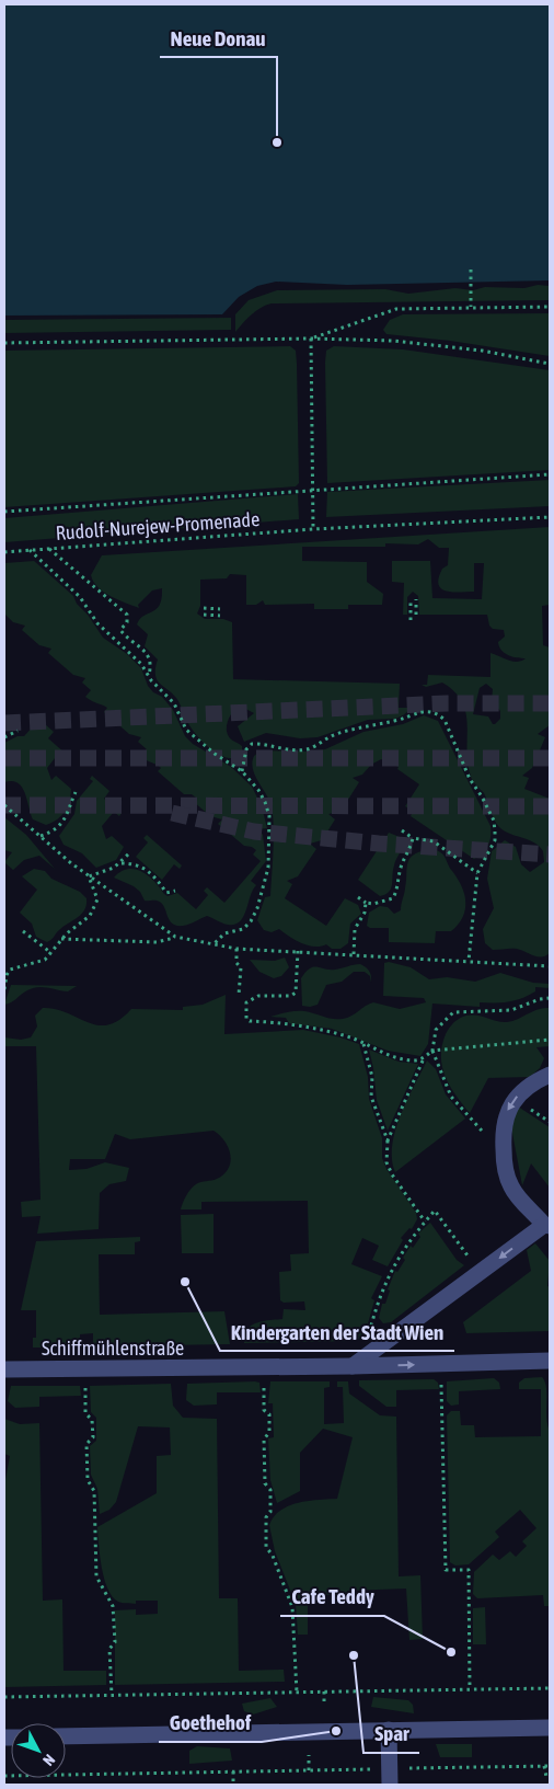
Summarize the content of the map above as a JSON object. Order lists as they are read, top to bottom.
{
  "streets": {
    "street": ["Schiffmühlenstraße"],
    "path": ["Rudolf-Nurejew-Promenade"]
  },
  "one_way": ["Schiffmühlenstraße"],
  "places": [
    "Neue Donau",
    "Kindergarten der Stadt Wien",
    "Cafe Teddy",
    "Spar",
    "Goethehof"
  ],
  "north": "bottom right"
}
